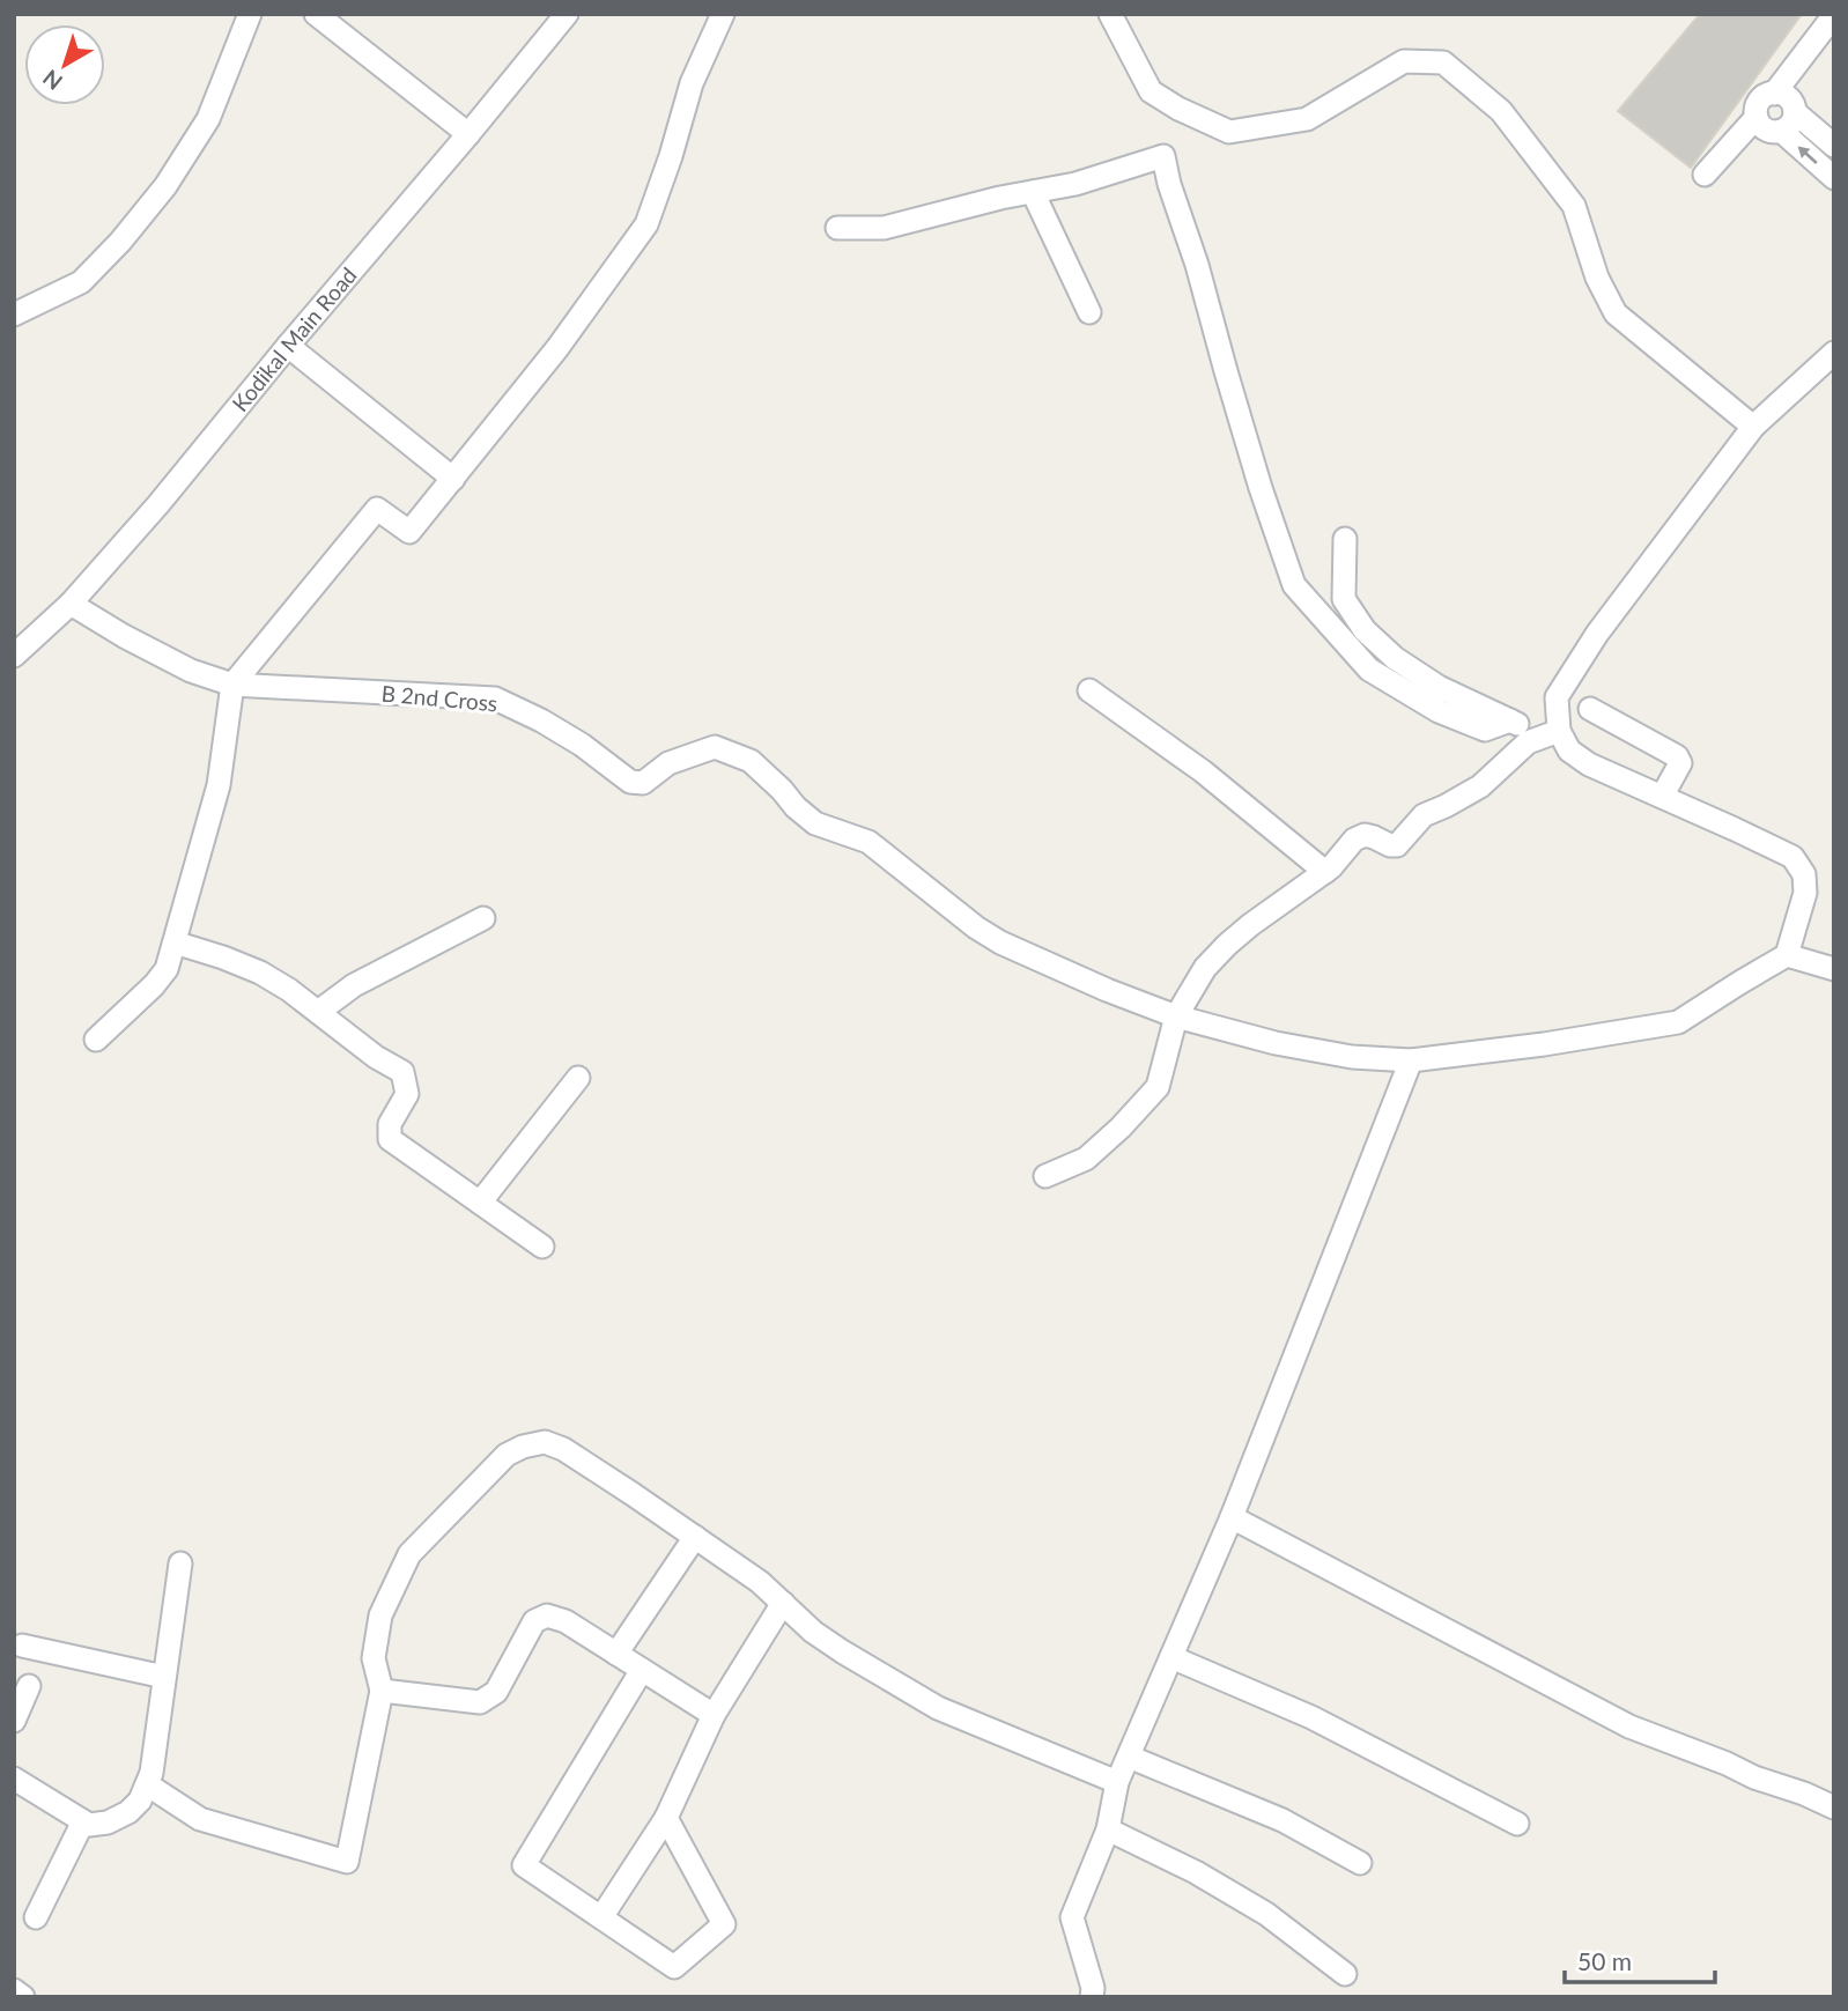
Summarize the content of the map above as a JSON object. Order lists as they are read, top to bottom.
{
  "streets": {
    "street": ["Kodikal Main Road", "B 2nd Cross"]
  },
  "crossings": [
    ["Kodikal Main Road", "B 2nd Cross"]
  ],
  "scale_bar": "50 m",
  "north": "bottom left"
}
